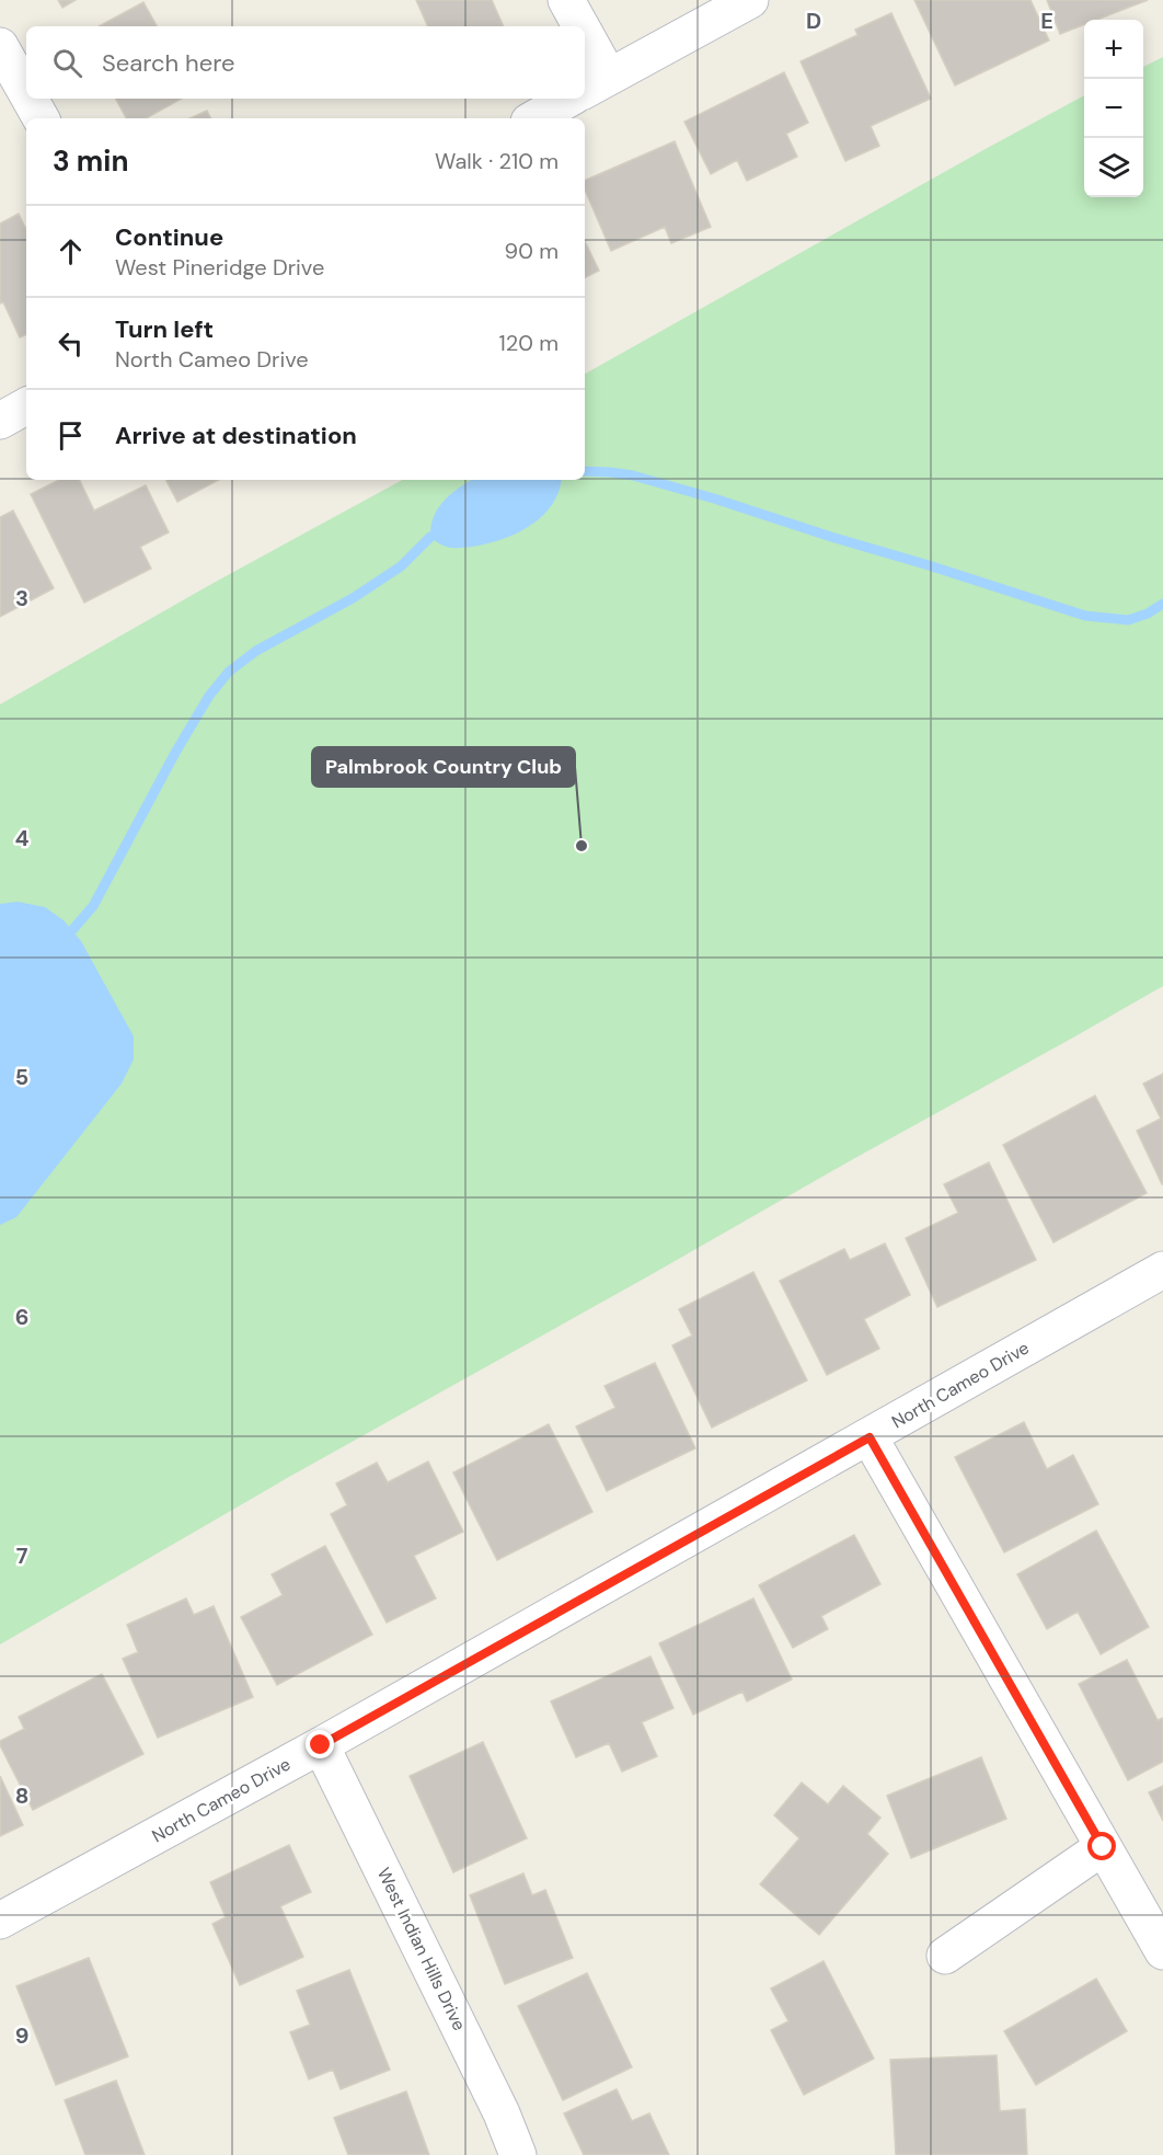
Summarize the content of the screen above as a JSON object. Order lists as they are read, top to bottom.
{
  "streets": {
    "street": ["North Cameo Drive", "West Indian Hills Drive"]
  },
  "crossings": [
    ["North Cameo Drive", "West Indian Hills Drive"]
  ],
  "places": ["Palmbrook Country Club"],
  "page": {
    "map_buttons": ["+", "−"],
    "search": "Search here",
    "heading": ["3 min", "Walk · 210 m"],
    "list": [
      ["Continue", "West Pineridge Drive", "90 m"],
      ["Turn left", "North Cameo Drive", "120 m"],
      "Arrive at destination"
    ]
  },
  "grid": {
    "columns": ["D", "E"],
    "rows": [
      "3",
      "4",
      "5",
      "6",
      "7",
      "8",
      "9"
    ]
  }
}
